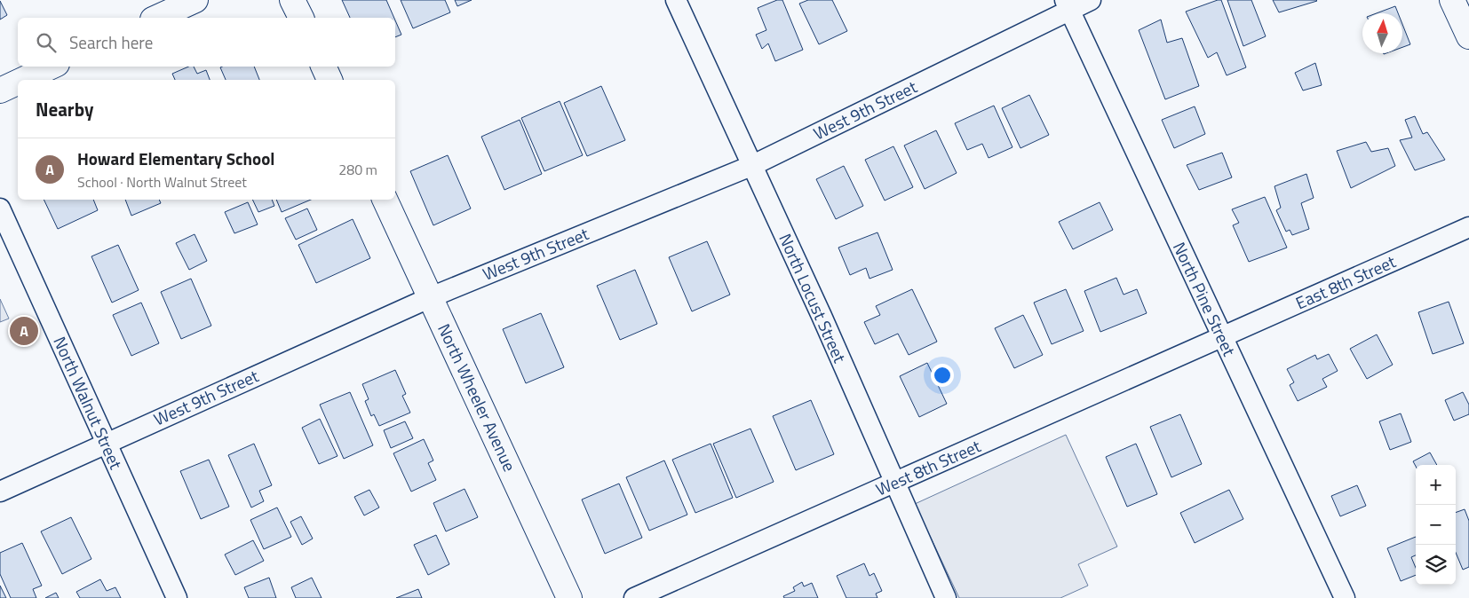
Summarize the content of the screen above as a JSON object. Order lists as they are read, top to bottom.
{
  "streets": {
    "street": [
      "West 9th Street",
      "East 8th Street",
      "North Locust Street",
      "North Pine Street",
      "North Wheeler Avenue",
      "North Walnut Street",
      "West 8th Street"
    ]
  },
  "crossings": [
    ["West 9th Street", "North Locust Street"],
    ["West 9th Street", "North Pine Street"],
    ["West 9th Street", "North Wheeler Avenue"],
    ["West 9th Street", "North Walnut Street"],
    ["East 8th Street", "North Pine Street"],
    ["East 8th Street", "West 8th Street"],
    ["North Locust Street", "West 8th Street"],
    ["North Pine Street", "West 8th Street"]
  ],
  "north": "top",
  "page": {
    "search": "Search here",
    "heading": "Nearby",
    "list": [
      {
        "mark": "A",
        "name": "Howard Elementary School",
        "note": "School · North Walnut Street",
        "value": "280 m"
      }
    ],
    "pins": "A",
    "map_buttons": ["+", "−"]
  }
}
